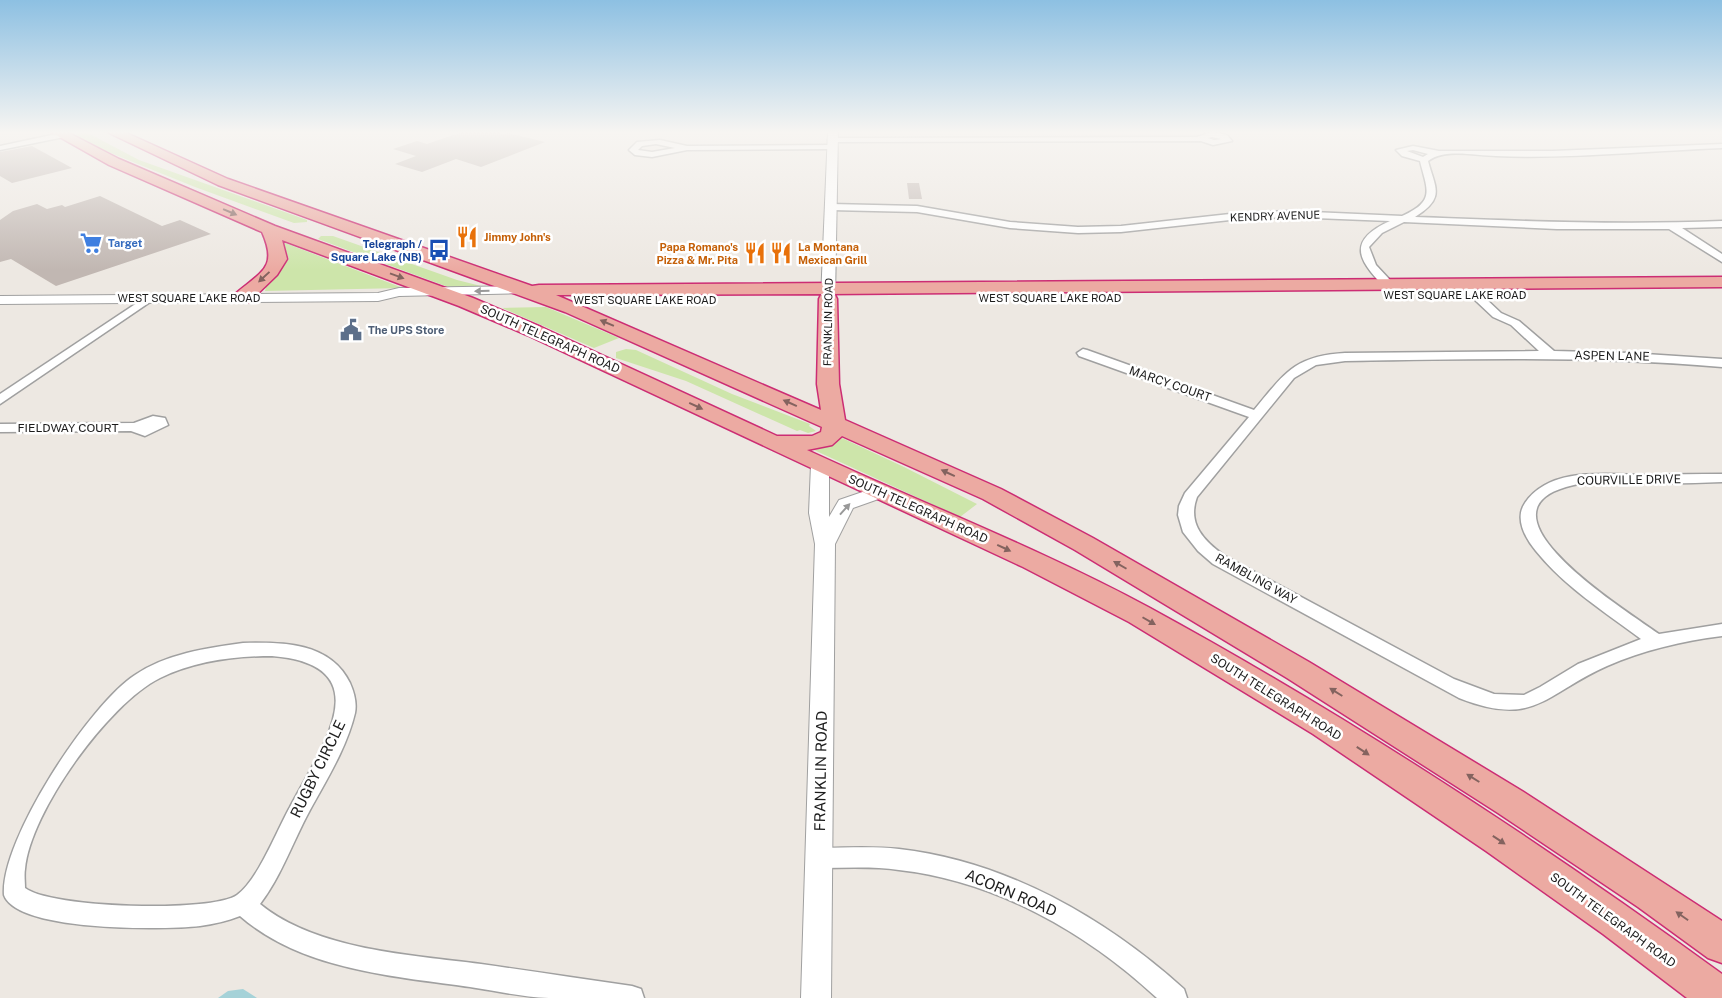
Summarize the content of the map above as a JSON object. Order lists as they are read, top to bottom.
{
  "streets": {
    "highway": ["WEST SQUARE LAKE ROAD", "FRANKLIN ROAD", "SOUTH TELEGRAPH ROAD"],
    "street": [
      "KENDRY AVENUE",
      "ASPEN LANE",
      "MARCY COURT",
      "FIELDWAY COURT",
      "COURVILLE DRIVE",
      "RAMBLING WAY",
      "RUGBY CIRCLE",
      "ACORN ROAD"
    ]
  },
  "crossings": [
    ["KENDRY AVENUE", "FRANKLIN ROAD"],
    ["WEST SQUARE LAKE ROAD", "FRANKLIN ROAD"],
    ["WEST SQUARE LAKE ROAD", "SOUTH TELEGRAPH ROAD"],
    ["FRANKLIN ROAD", "SOUTH TELEGRAPH ROAD"],
    ["FRANKLIN ROAD", "ACORN ROAD"],
    ["ASPEN LANE", "RAMBLING WAY"],
    ["MARCY COURT", "RAMBLING WAY"],
    ["COURVILLE DRIVE", "RAMBLING WAY"]
  ],
  "places": {
    "restaurant": ["Jimmy John's", "Papa Romano's Pizza & Mr. Pita", "La Montana Mexican Grill"],
    "supermarket": ["Target"],
    "bus stop": ["Telegraph / Square Lake (NB)"],
    "public building": ["The UPS Store"]
  }
}
